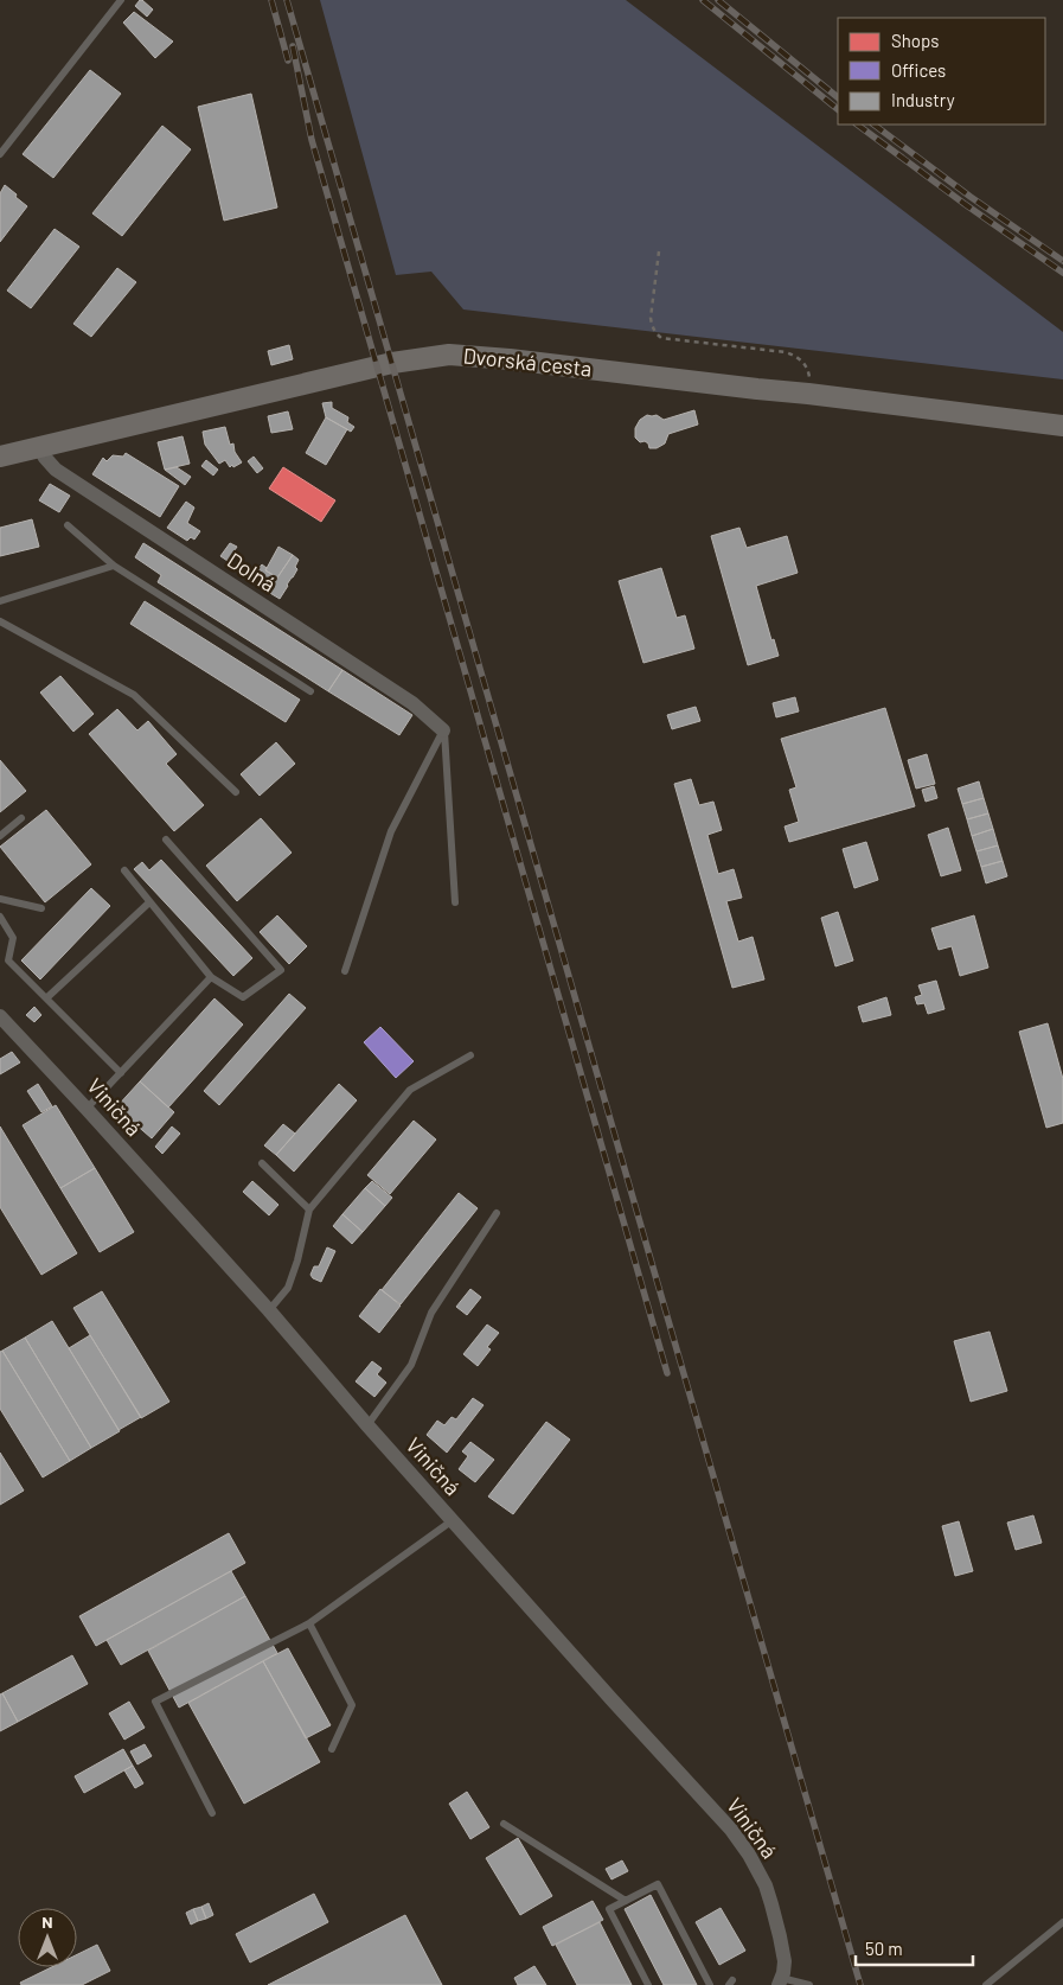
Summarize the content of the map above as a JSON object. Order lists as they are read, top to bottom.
{
  "streets": {
    "street": ["Dvorská cesta", "Dolná", "Viničná"]
  },
  "crossings": [
    ["Dvorská cesta", "Dolná"]
  ],
  "legend": ["Shops", "Offices", "Industry"],
  "scale_bar": "50 m",
  "north": "top"
}
